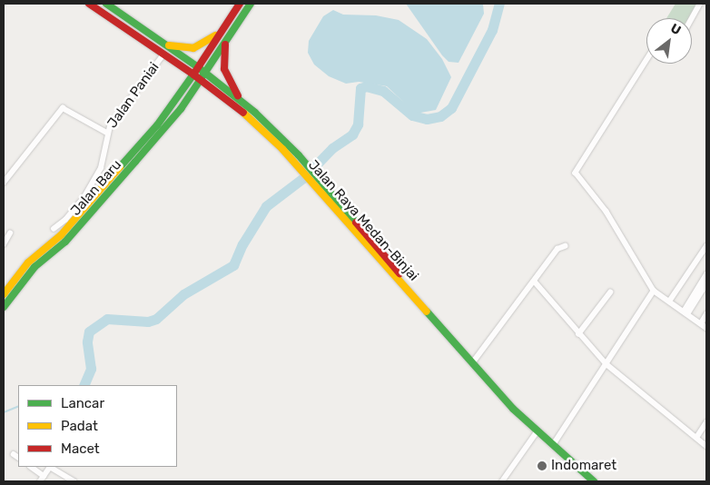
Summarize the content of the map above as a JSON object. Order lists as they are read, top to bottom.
{
  "streets": {
    "main road": ["Jalan Baru", "Jalan Raya Medan-Binjai"],
    "street": ["Jalan Paniai"]
  },
  "crossings": [
    ["Jalan Paniai", "Jalan Baru"],
    ["Jalan Paniai", "Jalan Raya Medan-Binjai"],
    ["Jalan Baru", "Jalan Raya Medan-Binjai"]
  ],
  "places": ["Indomaret"],
  "legend": ["Lancar", "Padat", "Macet"],
  "north": "top right"
}
